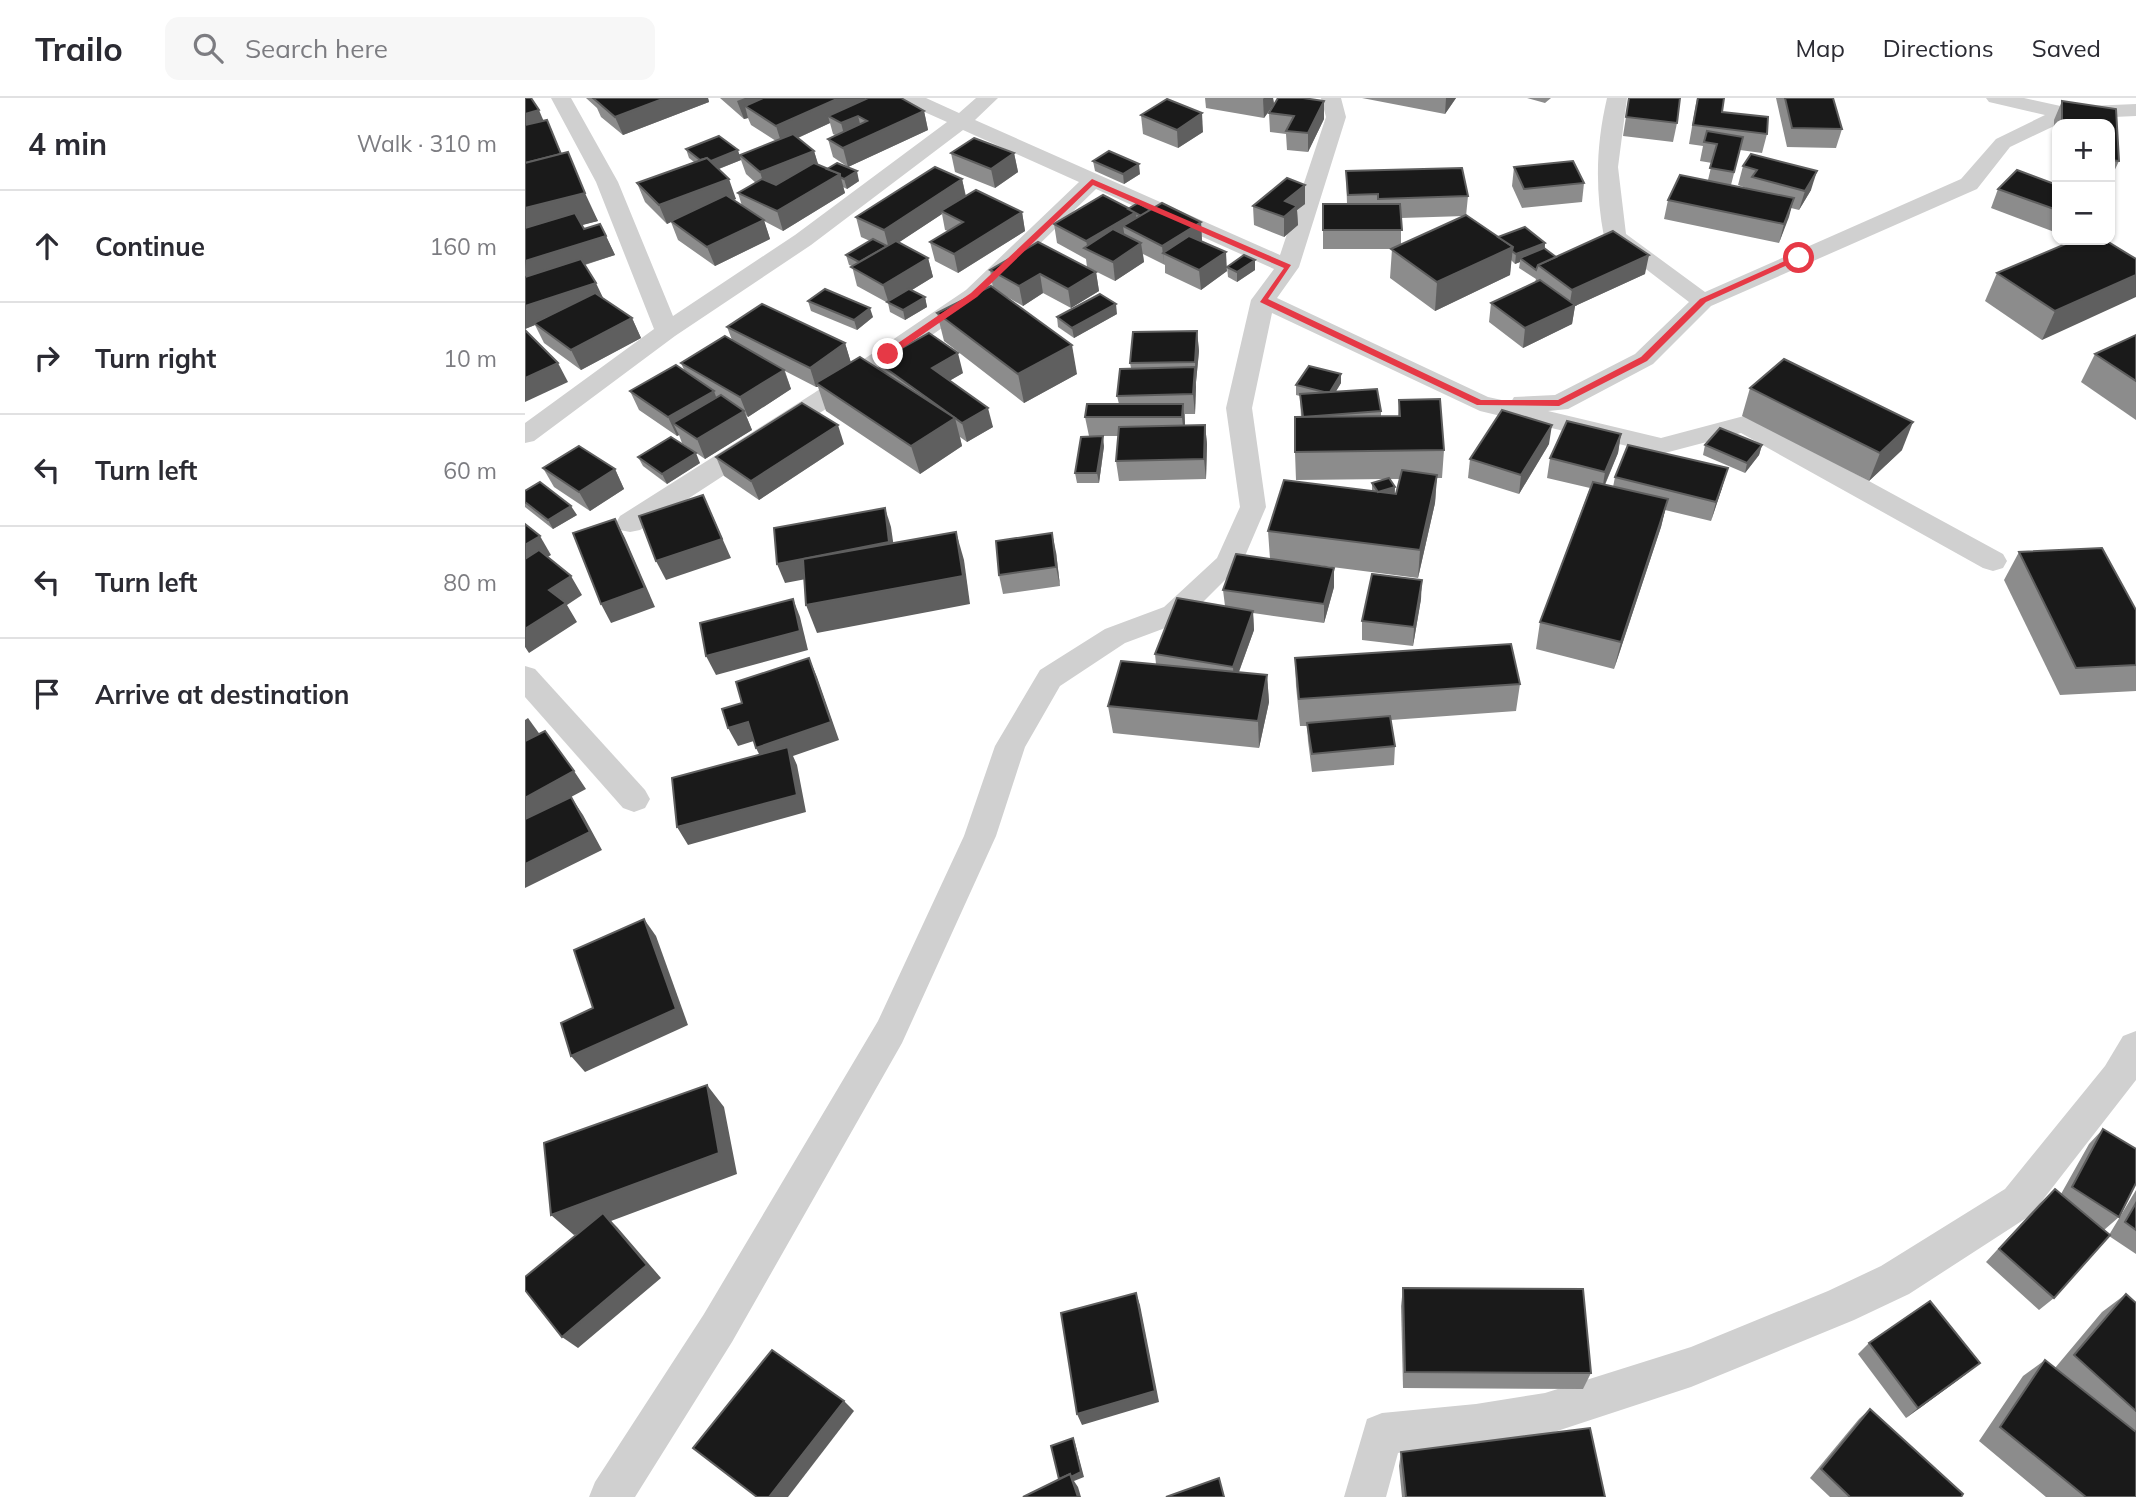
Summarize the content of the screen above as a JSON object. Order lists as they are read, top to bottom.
{
  "page": {
    "header": "Trailo",
    "search": "Search here",
    "nav": ["Map", "Directions", "Saved"],
    "heading": ["4 min", "Walk · 310 m"],
    "map_buttons": ["+", "−"],
    "list": [
      ["Continue", "160 m"],
      ["Turn right", "10 m"],
      ["Turn left", "60 m"],
      ["Turn left", "80 m"],
      "Arrive at destination"
    ]
  }
}
